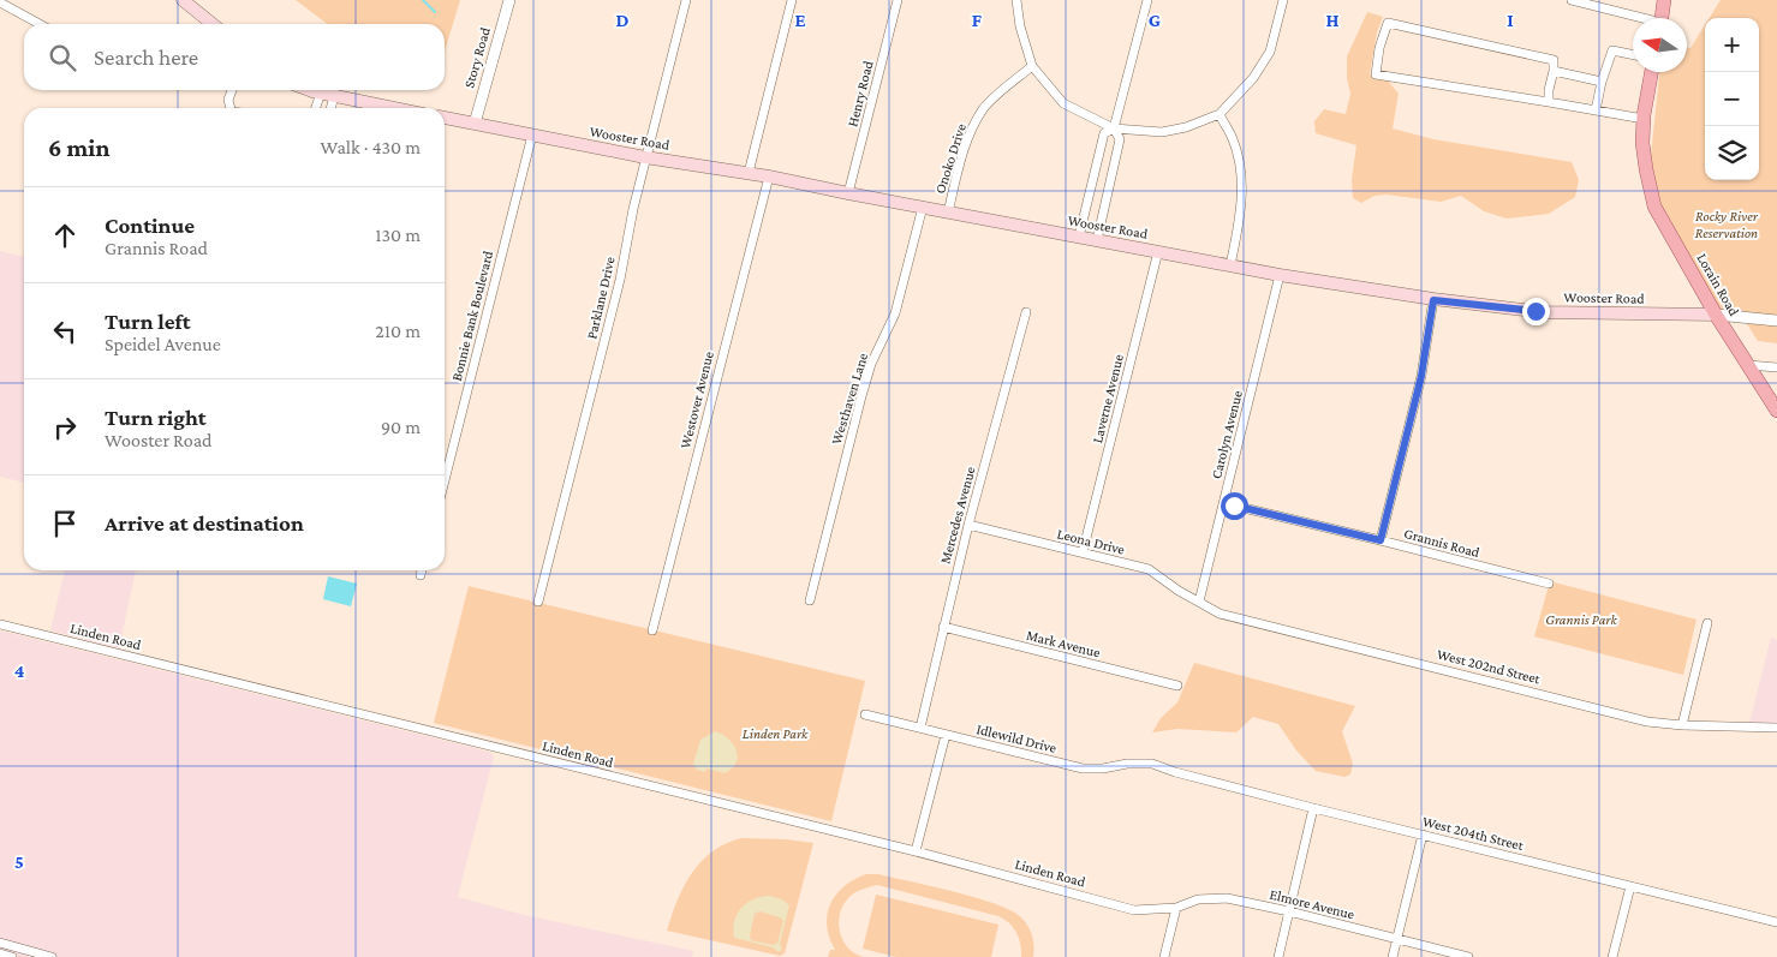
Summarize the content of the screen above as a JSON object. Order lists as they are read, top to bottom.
{
  "streets": {
    "main road": ["Wooster Road", "Lorain Road"],
    "street": [
      "Story Road",
      "Henry Road",
      "Onoko Drive",
      "Parklane Drive",
      "Bonnie Bank Boulevard",
      "Westhaven Lane",
      "Laverne Avenue",
      "Westover Avenue",
      "Carolyn Avenue",
      "Mercedes Avenue",
      "Leona Drive",
      "Grannis Road",
      "Linden Road",
      "Mark Avenue",
      "West 202nd Street",
      "Idlewild Drive",
      "West 204th Street",
      "Elmore Avenue"
    ]
  },
  "crossings": [
    ["Story Road", "Wooster Road"],
    ["Henry Road", "Wooster Road"],
    ["Wooster Road", "Onoko Drive"],
    ["Wooster Road", "Lorain Road"],
    ["Wooster Road", "Parklane Drive"],
    ["Wooster Road", "Bonnie Bank Boulevard"],
    ["Wooster Road", "Westhaven Lane"],
    ["Wooster Road", "Laverne Avenue"],
    ["Wooster Road", "Westover Avenue"],
    ["Wooster Road", "Carolyn Avenue"],
    ["Laverne Avenue", "Leona Drive"],
    ["Carolyn Avenue", "Leona Drive"],
    ["Carolyn Avenue", "Grannis Road"],
    ["Carolyn Avenue", "West 202nd Street"],
    ["Mercedes Avenue", "Leona Drive"],
    ["Mercedes Avenue", "Mark Avenue"],
    ["Mercedes Avenue", "Idlewild Drive"],
    ["Leona Drive", "West 202nd Street"],
    ["Linden Road", "Elmore Avenue"],
    ["Idlewild Drive", "West 204th Street"]
  ],
  "parks": ["Rocky River Reservation", "Grannis Park", "Linden Park"],
  "north": "left",
  "page": {
    "map_buttons": ["+", "−"],
    "search": "Search here",
    "heading": ["6 min", "Walk · 430 m"],
    "list": [
      ["Continue", "Grannis Road", "130 m"],
      ["Turn left", "Speidel Avenue", "210 m"],
      ["Turn right", "Wooster Road", "90 m"],
      "Arrive at destination"
    ]
  },
  "grid": {
    "columns": [
      "D",
      "E",
      "F",
      "G",
      "H",
      "I"
    ],
    "rows": ["4", "5"]
  }
}
